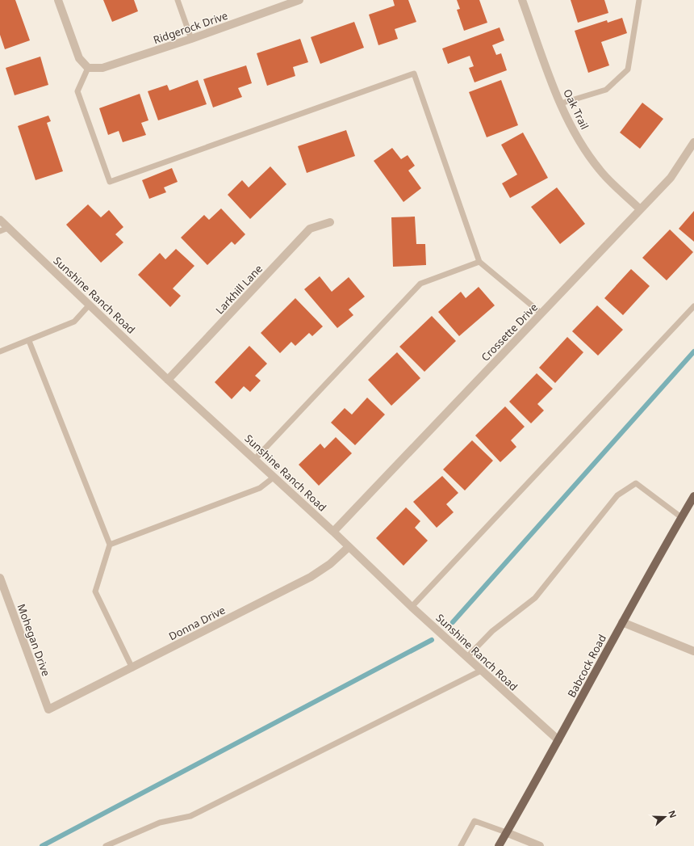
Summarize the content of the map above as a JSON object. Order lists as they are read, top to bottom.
{
  "streets": {
    "main road": ["Babcock Road"],
    "street": [
      "Ridgerock Drive",
      "Oak Trail",
      "Larkhill Lane",
      "Sunshine Ranch Road",
      "Crossette Drive",
      "Donna Drive",
      "Mohegan Drive"
    ]
  },
  "crossings": [
    ["Oak Trail", "Crossette Drive"],
    ["Larkhill Lane", "Sunshine Ranch Road"],
    ["Sunshine Ranch Road", "Crossette Drive"],
    ["Sunshine Ranch Road", "Donna Drive"],
    ["Sunshine Ranch Road", "Babcock Road"],
    ["Donna Drive", "Mohegan Drive"]
  ],
  "north": "right"
}
